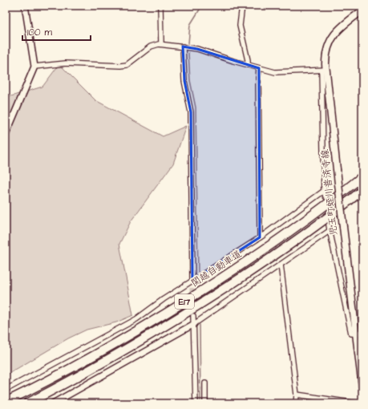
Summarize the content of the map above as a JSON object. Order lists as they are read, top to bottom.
{
  "streets": {
    "highway": ["関越自動車道", "E17"],
    "main road": ["児玉町蛭川普済寺線"]
  },
  "scale_bar": "100 m"
}
